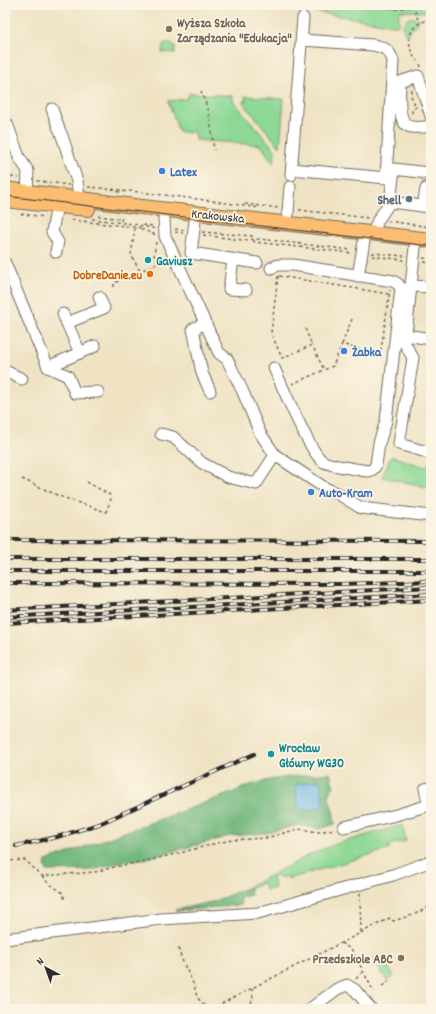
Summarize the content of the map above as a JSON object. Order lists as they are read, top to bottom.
{
  "streets": {
    "main road": ["Krakowska"]
  },
  "places": [
    "Wyższa Szkoła Zarządzania \"Edukacja\"",
    "Latex",
    "Shell",
    "Gaviusz",
    "DobreDanie.eu",
    "Żabka",
    "Auto-Kram",
    "Wrocław Główny WG30",
    "Przedszkole ABC"
  ],
  "north": "top left"
}
